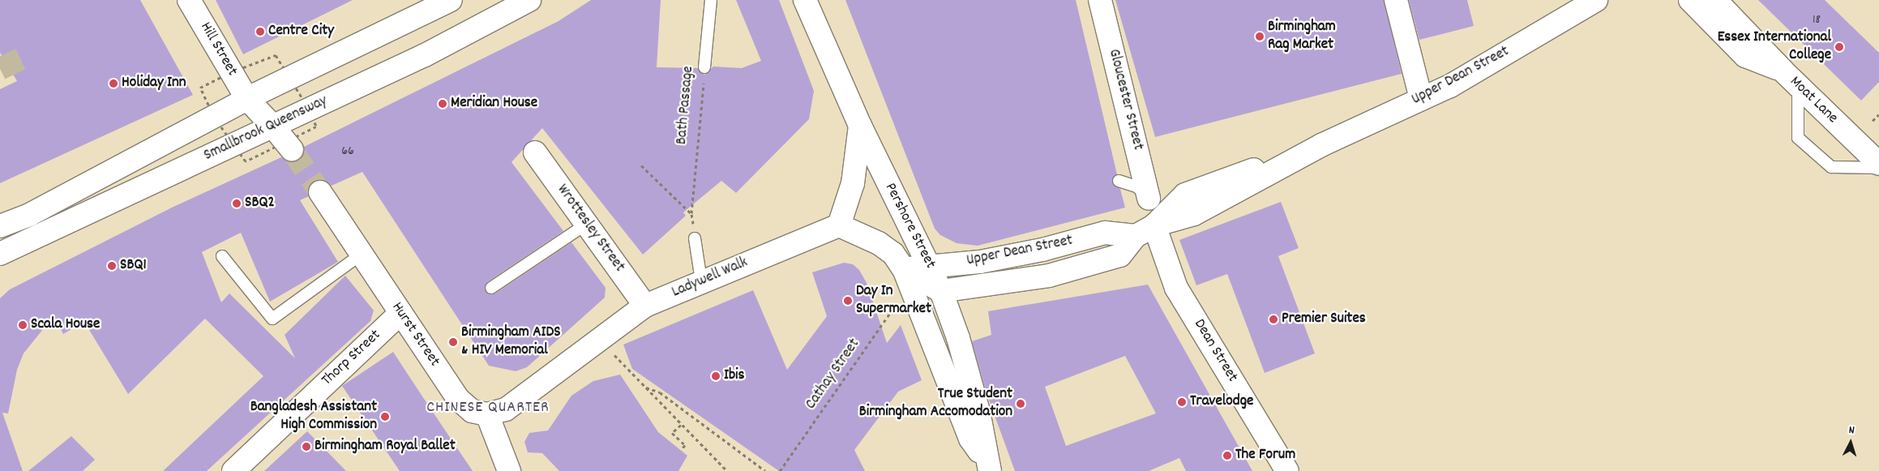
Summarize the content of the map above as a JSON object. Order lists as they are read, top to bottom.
{
  "streets": {
    "street": [
      "Hill Street",
      "Upper Dean Street",
      "Gloucester Street",
      "Moat Lane",
      "Smallbrook Queensway",
      "Pershore Street",
      "Wrottesley Street",
      "Ladywell Walk",
      "Hurst Street",
      "Dean Street",
      "Thorp Street"
    ],
    "lane": ["Bath Passage"],
    "path": ["Cathay Street"]
  },
  "crossings": [
    ["Hill Street", "Smallbrook Queensway"],
    ["Upper Dean Street", "Pershore Street"],
    ["Upper Dean Street", "Dean Street"],
    ["Wrottesley Street", "Ladywell Walk"],
    ["Ladywell Walk", "Hurst Street"],
    ["Hurst Street", "Thorp Street"]
  ],
  "districts": ["CHINESE QUARTER"],
  "places": [
    "Centre City",
    "Birmingham Rag Market",
    "Essex International College",
    "Holiday Inn",
    "Meridian House",
    "SBQ2",
    "SBQ1",
    "Day In Supermarket",
    "Premier Suites",
    "Scala House",
    "Birmingham AIDS & HIV Memorial",
    "Ibis",
    "Travelodge",
    "True Student Birmingham Accomodation",
    "Bangladesh Assistant High Commission",
    "Birmingham Royal Ballet",
    "The Forum"
  ],
  "house_numbers": ["18", "66"],
  "north": "top"
}
